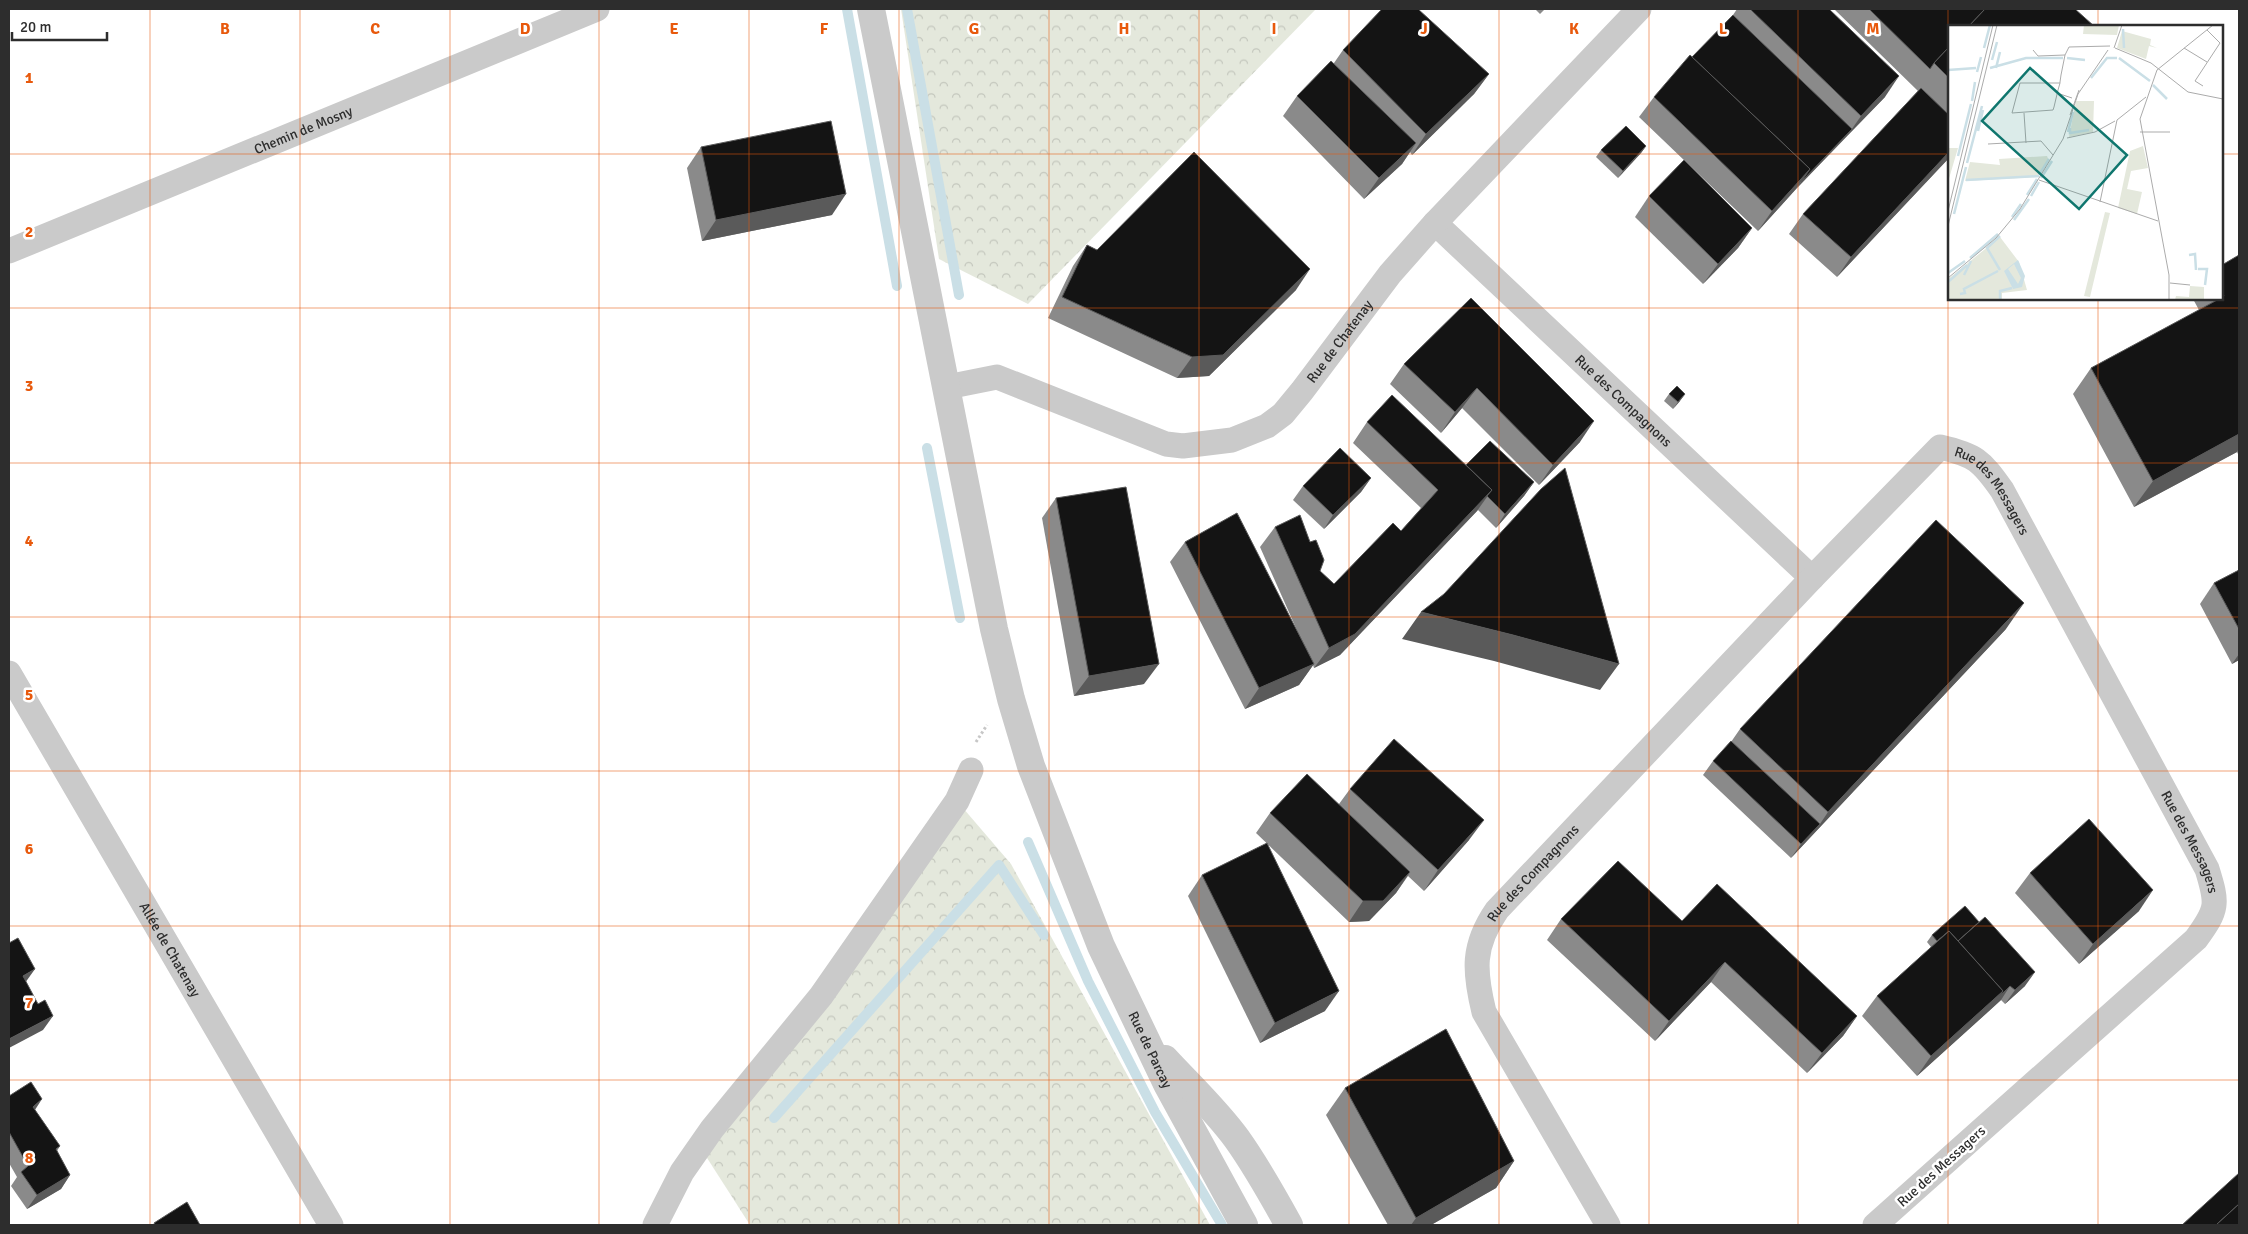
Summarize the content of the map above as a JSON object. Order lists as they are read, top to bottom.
{
  "streets": {
    "street": [
      "Chemin de Mosny",
      "Rue de Chatenay",
      "Rue des Compagnons",
      "Rue des Messagers",
      "Allée de Chatenay",
      "Rue de Parcay"
    ]
  },
  "crossings": [
    ["Rue de Chatenay", "Rue des Compagnons"],
    ["Rue des Compagnons", "Rue des Messagers"]
  ],
  "scale_bar": "20 m",
  "grid": {
    "columns": [
      "B",
      "C",
      "D",
      "E",
      "F",
      "G",
      "H",
      "I",
      "J",
      "K",
      "L",
      "M"
    ],
    "rows": [
      "1",
      "2",
      "3",
      "4",
      "5",
      "6",
      "7",
      "8"
    ]
  }
}
